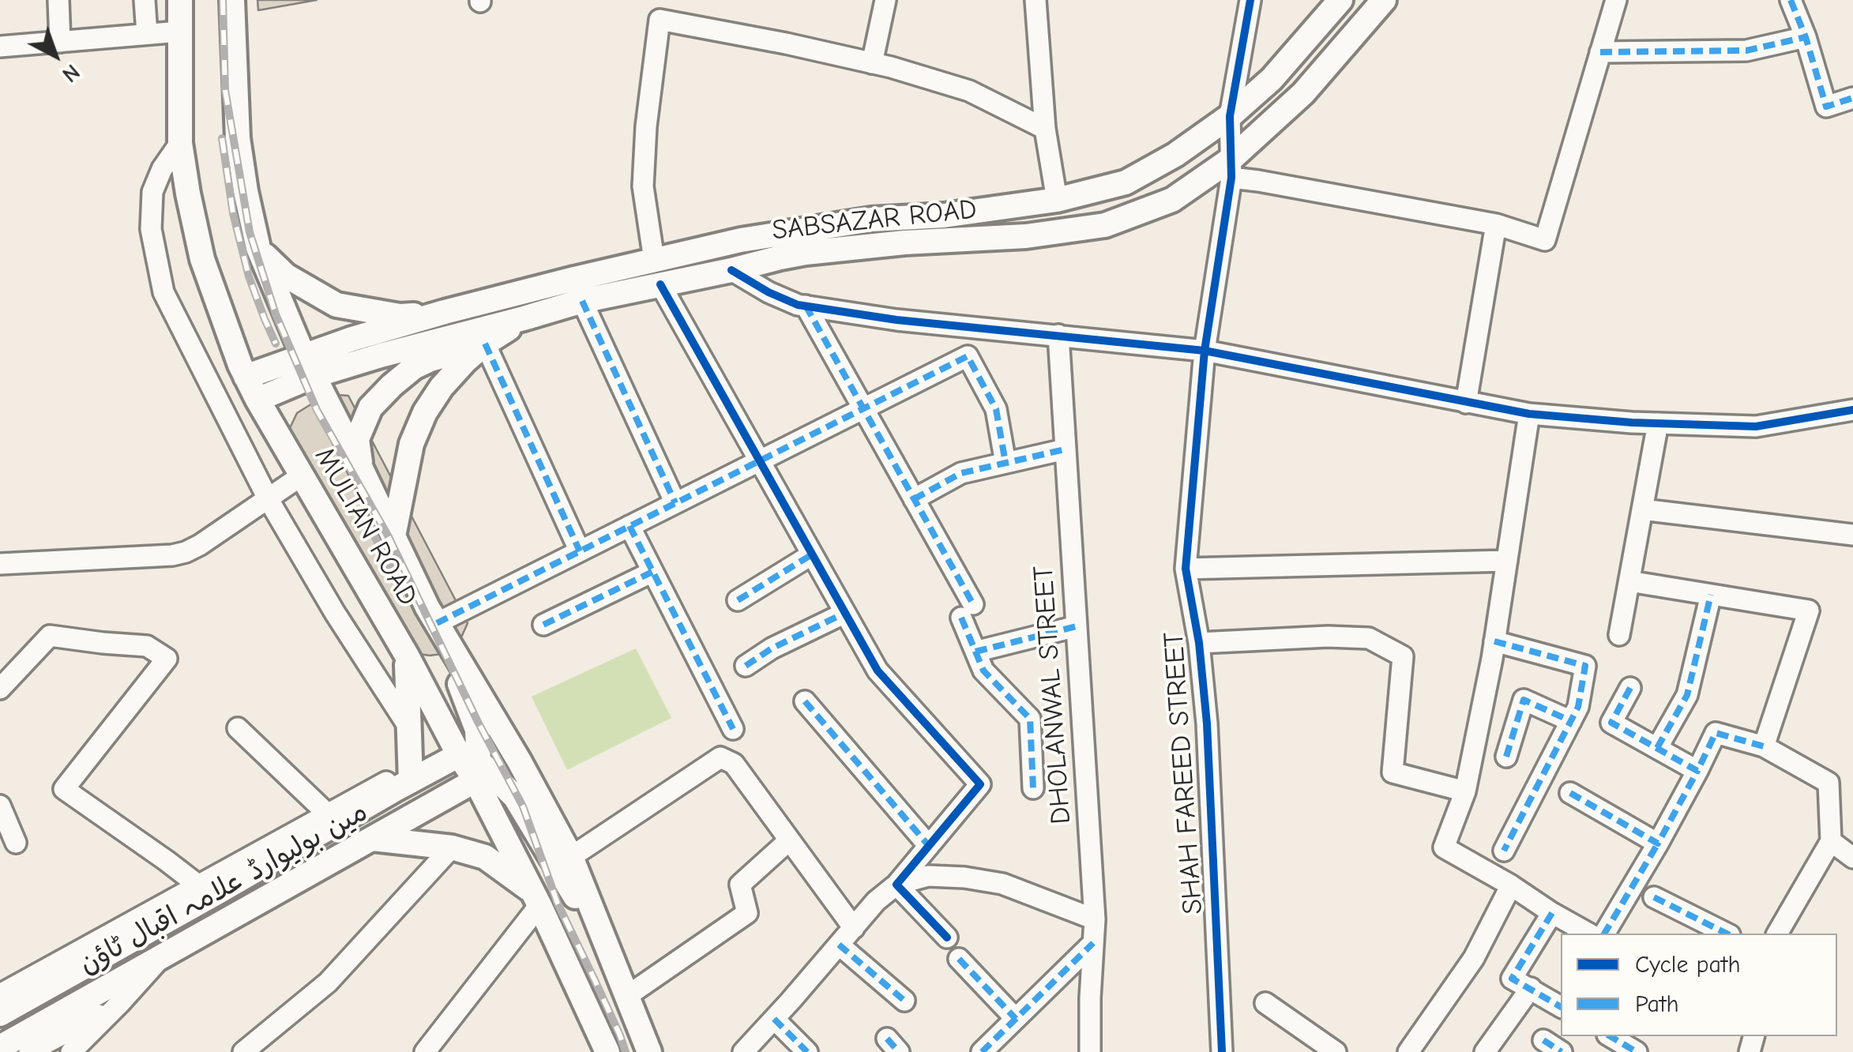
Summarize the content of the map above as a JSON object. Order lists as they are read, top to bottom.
{
  "streets": {
    "main road": ["SABSAZAR ROAD", "MULTAN ROAD", "مین بولیوارڈ علامہ اقبال ٹاؤن"],
    "street": ["DHOLANWAL STREET", "SHAH FAREED STREET"]
  },
  "crossings": [
    ["SABSAZAR ROAD", "MULTAN ROAD"],
    ["SABSAZAR ROAD", "SHAH FAREED STREET"],
    ["MULTAN ROAD", "مین بولیوارڈ علامہ اقبال ٹاؤن"]
  ],
  "legend": ["Cycle path", "Path"],
  "north": "bottom right"
}
